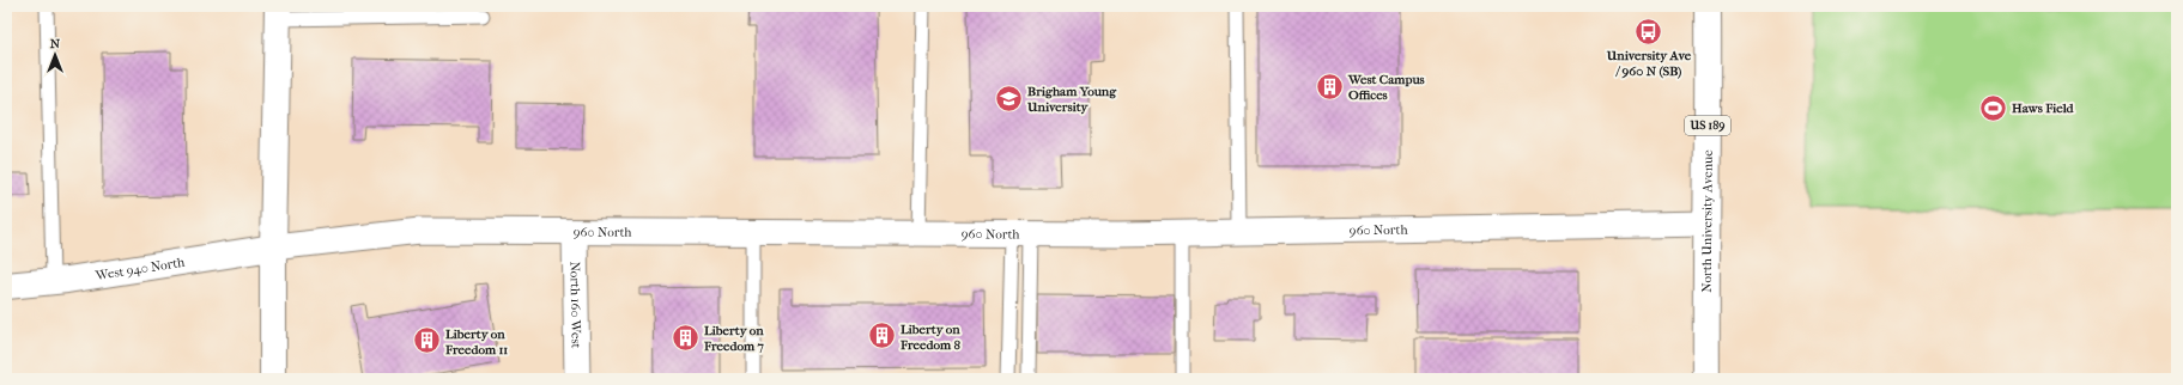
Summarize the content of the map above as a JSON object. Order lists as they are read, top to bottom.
{
  "streets": {
    "main road": ["US 189", "North University Avenue", "West 940 North"],
    "street": ["960 North", "North 160 West"]
  },
  "crossings": [
    ["North University Avenue", "960 North"],
    ["960 North", "West 940 North"],
    ["960 North", "North 160 West"]
  ],
  "places": {
    "bus stop": ["University Ave / 960 N (SB)"],
    "building": [
      "West Campus Offices",
      "Liberty on Freedom 8",
      "Liberty on Freedom 7",
      "Liberty on Freedom 11"
    ],
    "school or university": ["Brigham Young University"],
    "sports": ["Haws Field"]
  },
  "north": "top"
}
